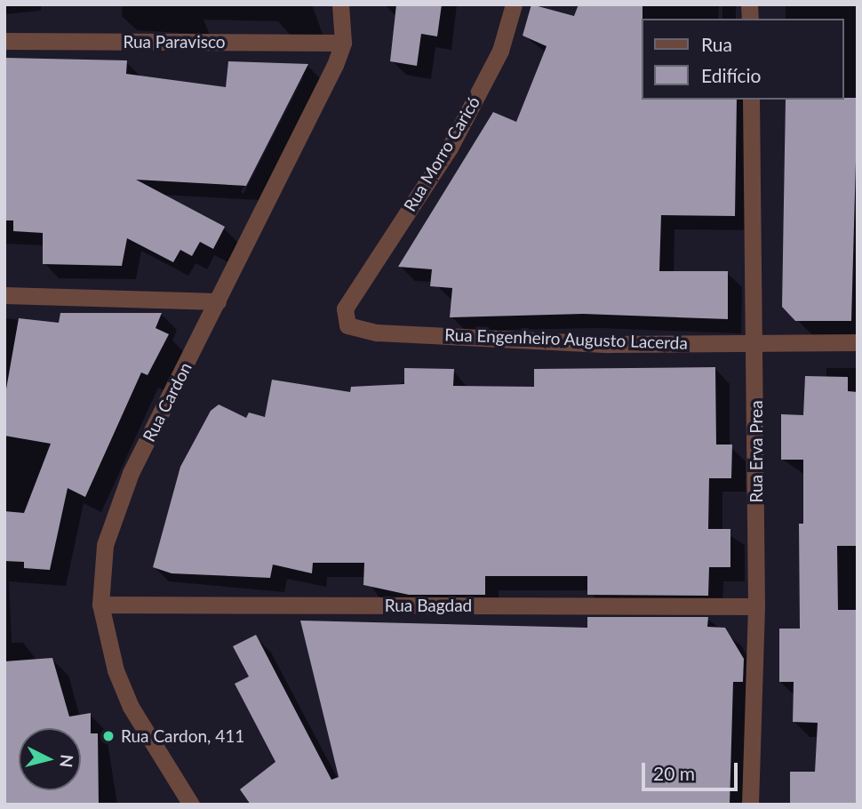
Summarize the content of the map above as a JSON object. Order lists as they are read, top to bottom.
{
  "streets": {
    "street": [
      "Rua Paravisco",
      "Rua Morro Caricó",
      "Rua Engenheiro Augusto Lacerda",
      "Rua Cardon",
      "Rua Erva Prea",
      "Rua Bagdad"
    ]
  },
  "crossings": [
    ["Rua Paravisco", "Rua Cardon"],
    ["Rua Morro Caricó", "Rua Engenheiro Augusto Lacerda"],
    ["Rua Engenheiro Augusto Lacerda", "Rua Erva Prea"],
    ["Rua Cardon", "Rua Bagdad"],
    ["Rua Erva Prea", "Rua Bagdad"]
  ],
  "places": ["Rua Cardon, 411"],
  "legend": ["Rua", "Edifício"],
  "scale_bar": "20 m",
  "north": "right"
}
